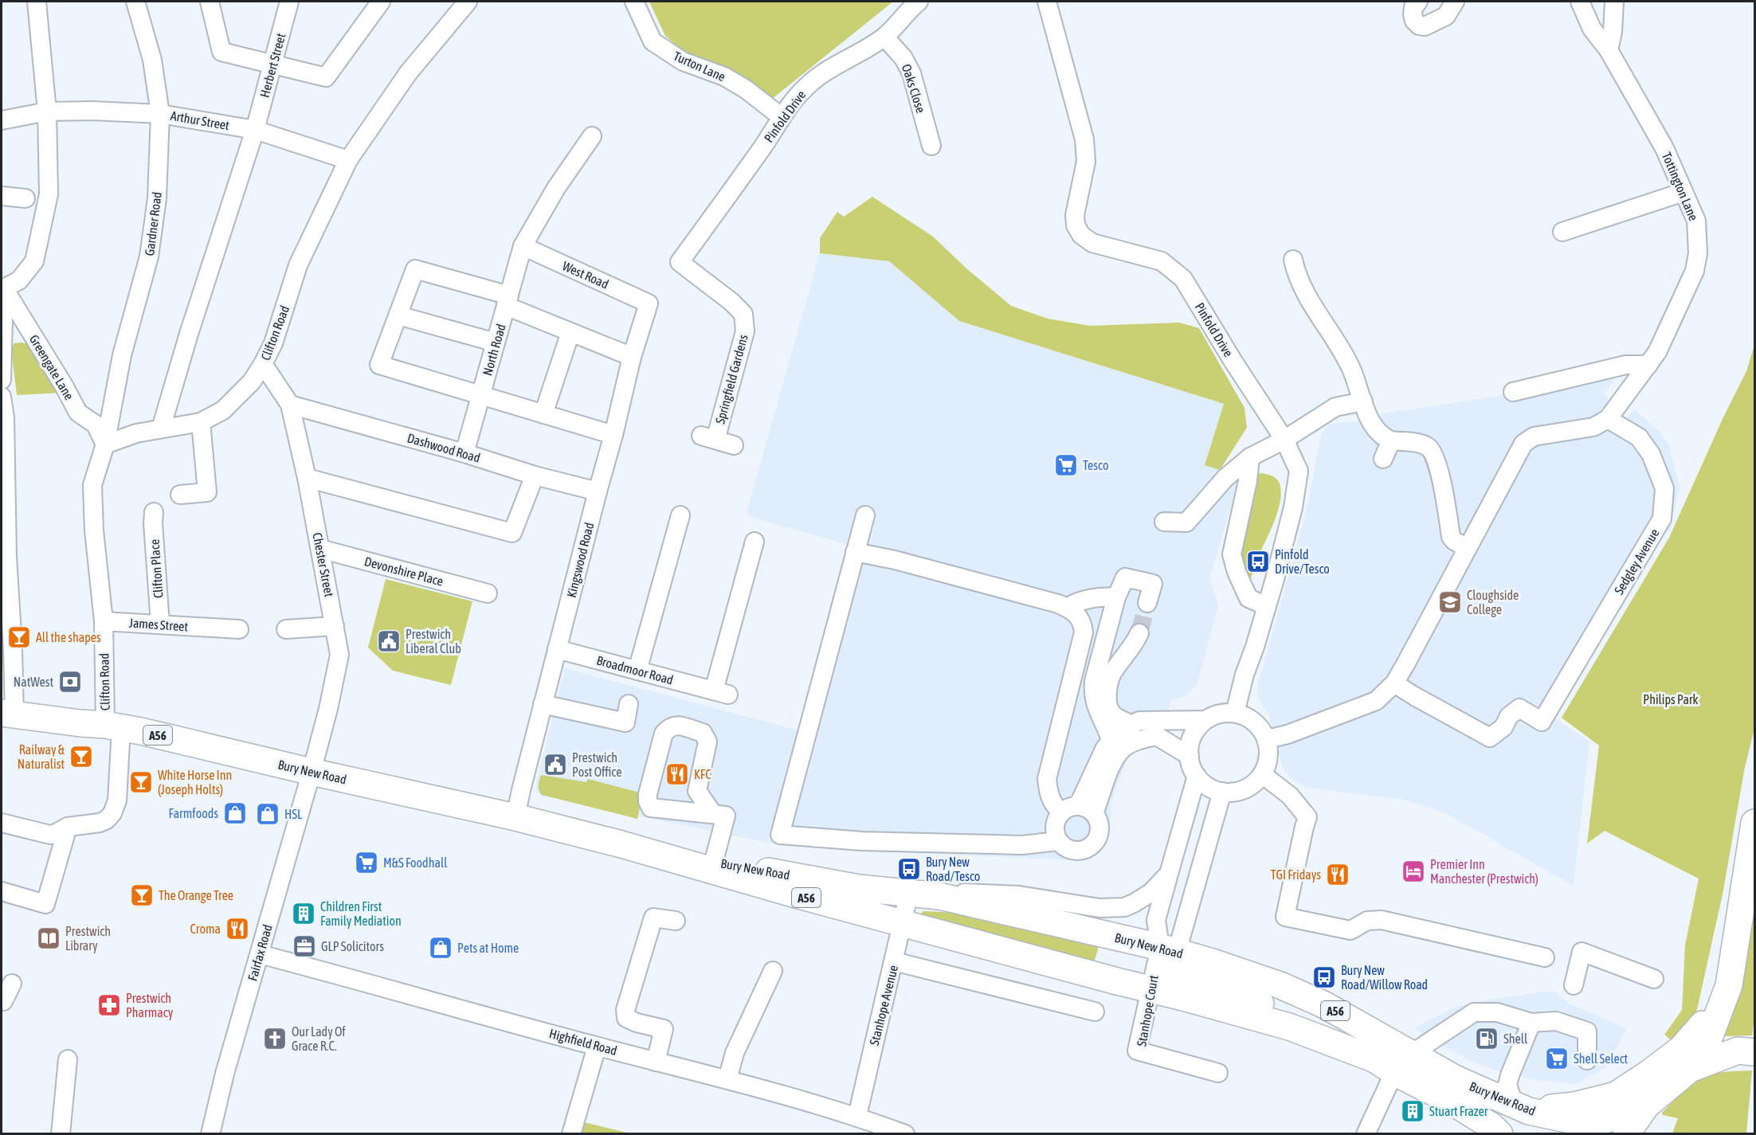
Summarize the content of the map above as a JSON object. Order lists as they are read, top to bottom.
{
  "streets": {
    "highway": ["A56", "Bury New Road"],
    "street": [
      "Herbert Street",
      "Turton Lane",
      "Oaks Close",
      "Pinfold Drive",
      "Arthur Street",
      "Tottington Lane",
      "Gardner Road",
      "West Road",
      "Clifton Road",
      "North Road",
      "Greengate Lane",
      "Springfield Gardens",
      "Dashwood Road",
      "Kingswood Road",
      "Sedgley Avenue",
      "Chester Street",
      "Clifton Place",
      "Devonshire Place",
      "James Street",
      "Broadmoor Road",
      "Fairfax Road",
      "Stanhope Avenue",
      "Stanhope Court",
      "Highfield Road"
    ]
  },
  "crossings": [
    ["Herbert Street", "Arthur Street"],
    ["Herbert Street", "Clifton Road"],
    ["Turton Lane", "Pinfold Drive"],
    ["Oaks Close", "Pinfold Drive"],
    ["Pinfold Drive", "Springfield Gardens"],
    ["Arthur Street", "Gardner Road"],
    ["Arthur Street", "Clifton Road"],
    ["Tottington Lane", "Sedgley Avenue"],
    ["Gardner Road", "Clifton Road"],
    ["Gardner Road", "Greengate Lane"],
    ["West Road", "North Road"],
    ["West Road", "Kingswood Road"],
    ["Clifton Road", "Greengate Lane"],
    ["Clifton Road", "Chester Street"],
    ["Clifton Road", "James Street"],
    ["Clifton Road", "Bury New Road"],
    ["North Road", "Dashwood Road"],
    ["Dashwood Road", "Kingswood Road"],
    ["Dashwood Road", "Chester Street"],
    ["Kingswood Road", "Broadmoor Road"],
    ["Kingswood Road", "Bury New Road"],
    ["Chester Street", "Devonshire Place"],
    ["Chester Street", "Bury New Road"],
    ["Chester Street", "Fairfax Road"],
    ["Clifton Place", "James Street"],
    ["A56", "Bury New Road"],
    ["Bury New Road", "Fairfax Road"],
    ["Bury New Road", "Stanhope Avenue"],
    ["Bury New Road", "Stanhope Court"],
    ["Fairfax Road", "Highfield Road"],
    ["Stanhope Avenue", "Highfield Road"]
  ],
  "parks": ["Philips Park"],
  "places": {
    "supermarket": ["Tesco", "M&S Foodhall", "Shell Select"],
    "bus stop": ["Pinfold Drive/Tesco", "Bury New Road/Tesco", "Bury New Road/Willow Road"],
    "school or university": ["Cloughside College"],
    "bar": [
      "All the shapes",
      "Railway & Naturalist",
      "White Horse Inn (Joseph Holts)",
      "The Orange Tree"
    ],
    "public building": ["Prestwich Liberal Club", "Prestwich Post Office"],
    "bank": ["NatWest"],
    "restaurant": ["KFC", "TGI Fridays", "Croma"],
    "shop": ["Farmfoods", "HSL", "Pets at Home"],
    "hotel": ["Premier Inn Manchester (Prestwich)"],
    "building": ["Children First Family Mediation", "Stuart Frazer"],
    "library": ["Prestwich Library"],
    "office": ["GLP Solicitors"],
    "pharmacy": ["Prestwich Pharmacy"],
    "church": ["Our Lady Of Grace R.C."],
    "fuel station": ["Shell"]
  }
}
